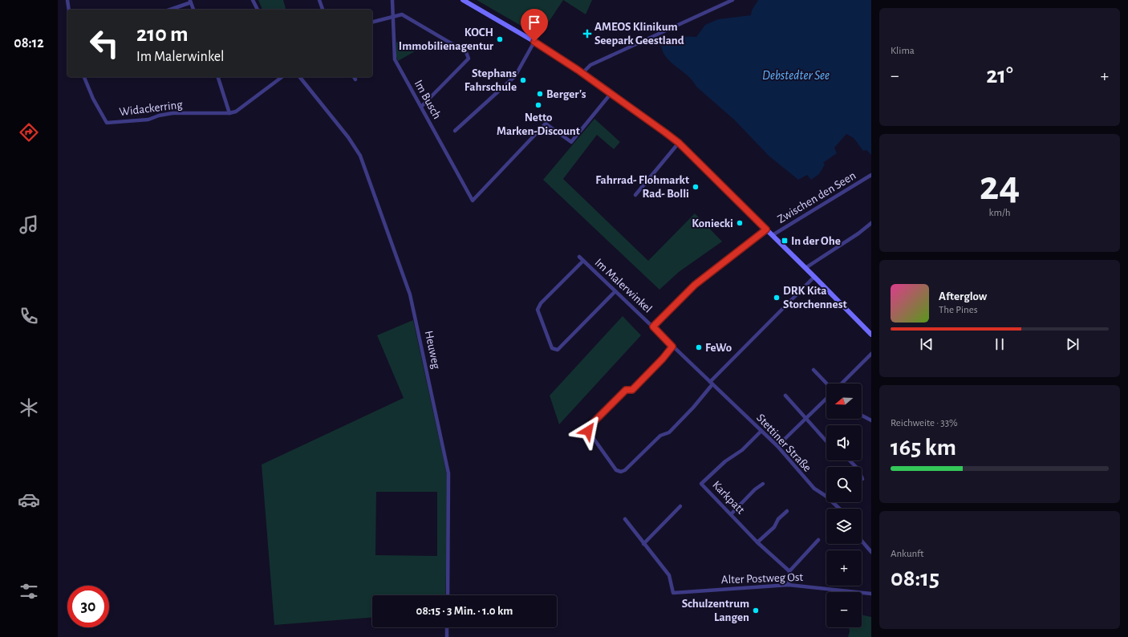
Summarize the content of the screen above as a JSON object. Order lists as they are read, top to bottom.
{
  "streets": {
    "street": [
      "Im Busch",
      "Widackerring",
      "Zwischen den Seen",
      "Im Malerwinkel",
      "Heuweg",
      "Stettiner Straße",
      "Karkpatt",
      "Alter Postweg Ost"
    ]
  },
  "crossings": [
    ["Im Malerwinkel", "Stettiner Straße"],
    ["Stettiner Straße", "Karkpatt"]
  ],
  "water": ["Debstedter See"],
  "places": {
    "health": ["AMEOS Klinikum Seepark Geestland"],
    "other": [
      "KOCH Immobilienagentur",
      "Stephans Fahrschule",
      "Berger's",
      "Netto Marken-Discount",
      "Fahrrad- Flohmarkt Rad- Bolli",
      "Koniecki",
      "DRK Kita Storchennest",
      "FeWo",
      "Schulzentrum Langen"
    ],
    "transit": ["In der Ohe"]
  },
  "north": "left",
  "page": {
    "tabs": "08:12",
    "tile": [
      "Klima",
      ["24", "km/h"],
      ["Reichweite · 33%", "165 km"],
      ["Ankunft", "08:15"]
    ],
    "turn": ["210 m", "Im Malerwinkel"],
    "heat": ["−", "21°", "+"],
    "song": ["Afterglow", "The Pines"],
    "map_buttons": ["+", "−"],
    "limit": "30",
    "trip": "08:15 · 3 Min. · 1.0 km"
  }
}
